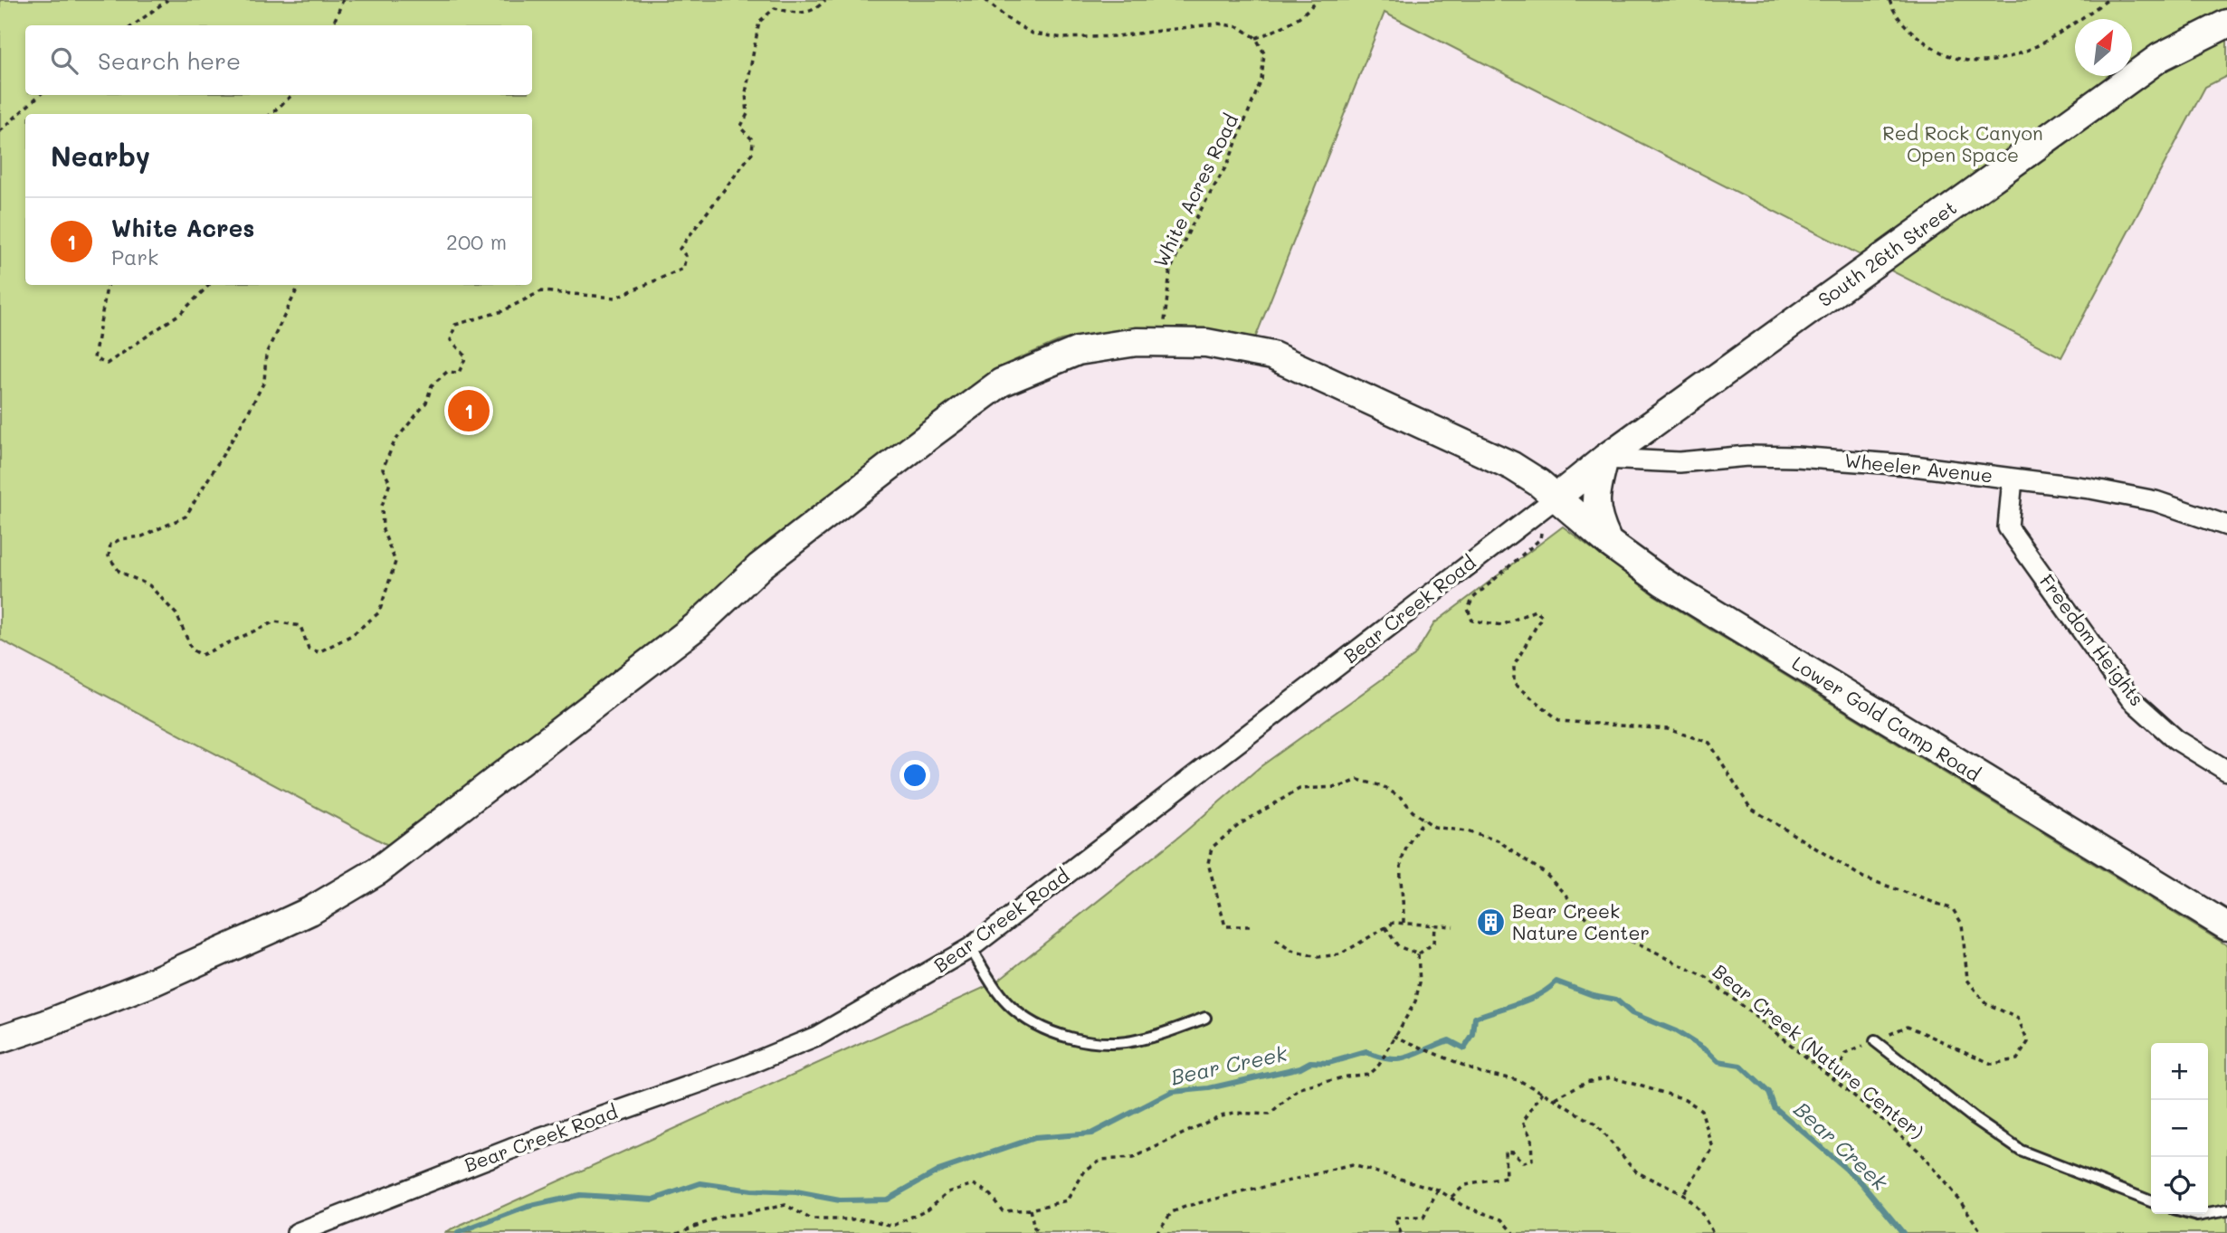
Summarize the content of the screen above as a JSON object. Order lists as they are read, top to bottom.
{
  "streets": {
    "street": [
      "South 26th Street",
      "Wheeler Avenue",
      "Bear Creek Road",
      "Freedom Heights",
      "Lower Gold Camp Road"
    ],
    "path": ["White Acres Road", "Bear Creek (Nature Center)"]
  },
  "crossings": [
    ["White Acres Road", "Lower Gold Camp Road"],
    ["South 26th Street", "Wheeler Avenue"],
    ["South 26th Street", "Bear Creek Road"],
    ["South 26th Street", "Lower Gold Camp Road"],
    ["Wheeler Avenue", "Freedom Heights"],
    ["Bear Creek Road", "Lower Gold Camp Road"]
  ],
  "water": ["Bear Creek"],
  "parks": ["Red Rock Canyon Open Space"],
  "places": {
    "building": ["Bear Creek Nature Center"]
  },
  "north": "top right",
  "page": {
    "search": "Search here",
    "heading": "Nearby",
    "list": [
      {
        "mark": "1",
        "name": "White Acres",
        "note": "Park",
        "value": "200 m"
      }
    ],
    "pins": "1",
    "map_buttons": ["+", "−"]
  }
}
